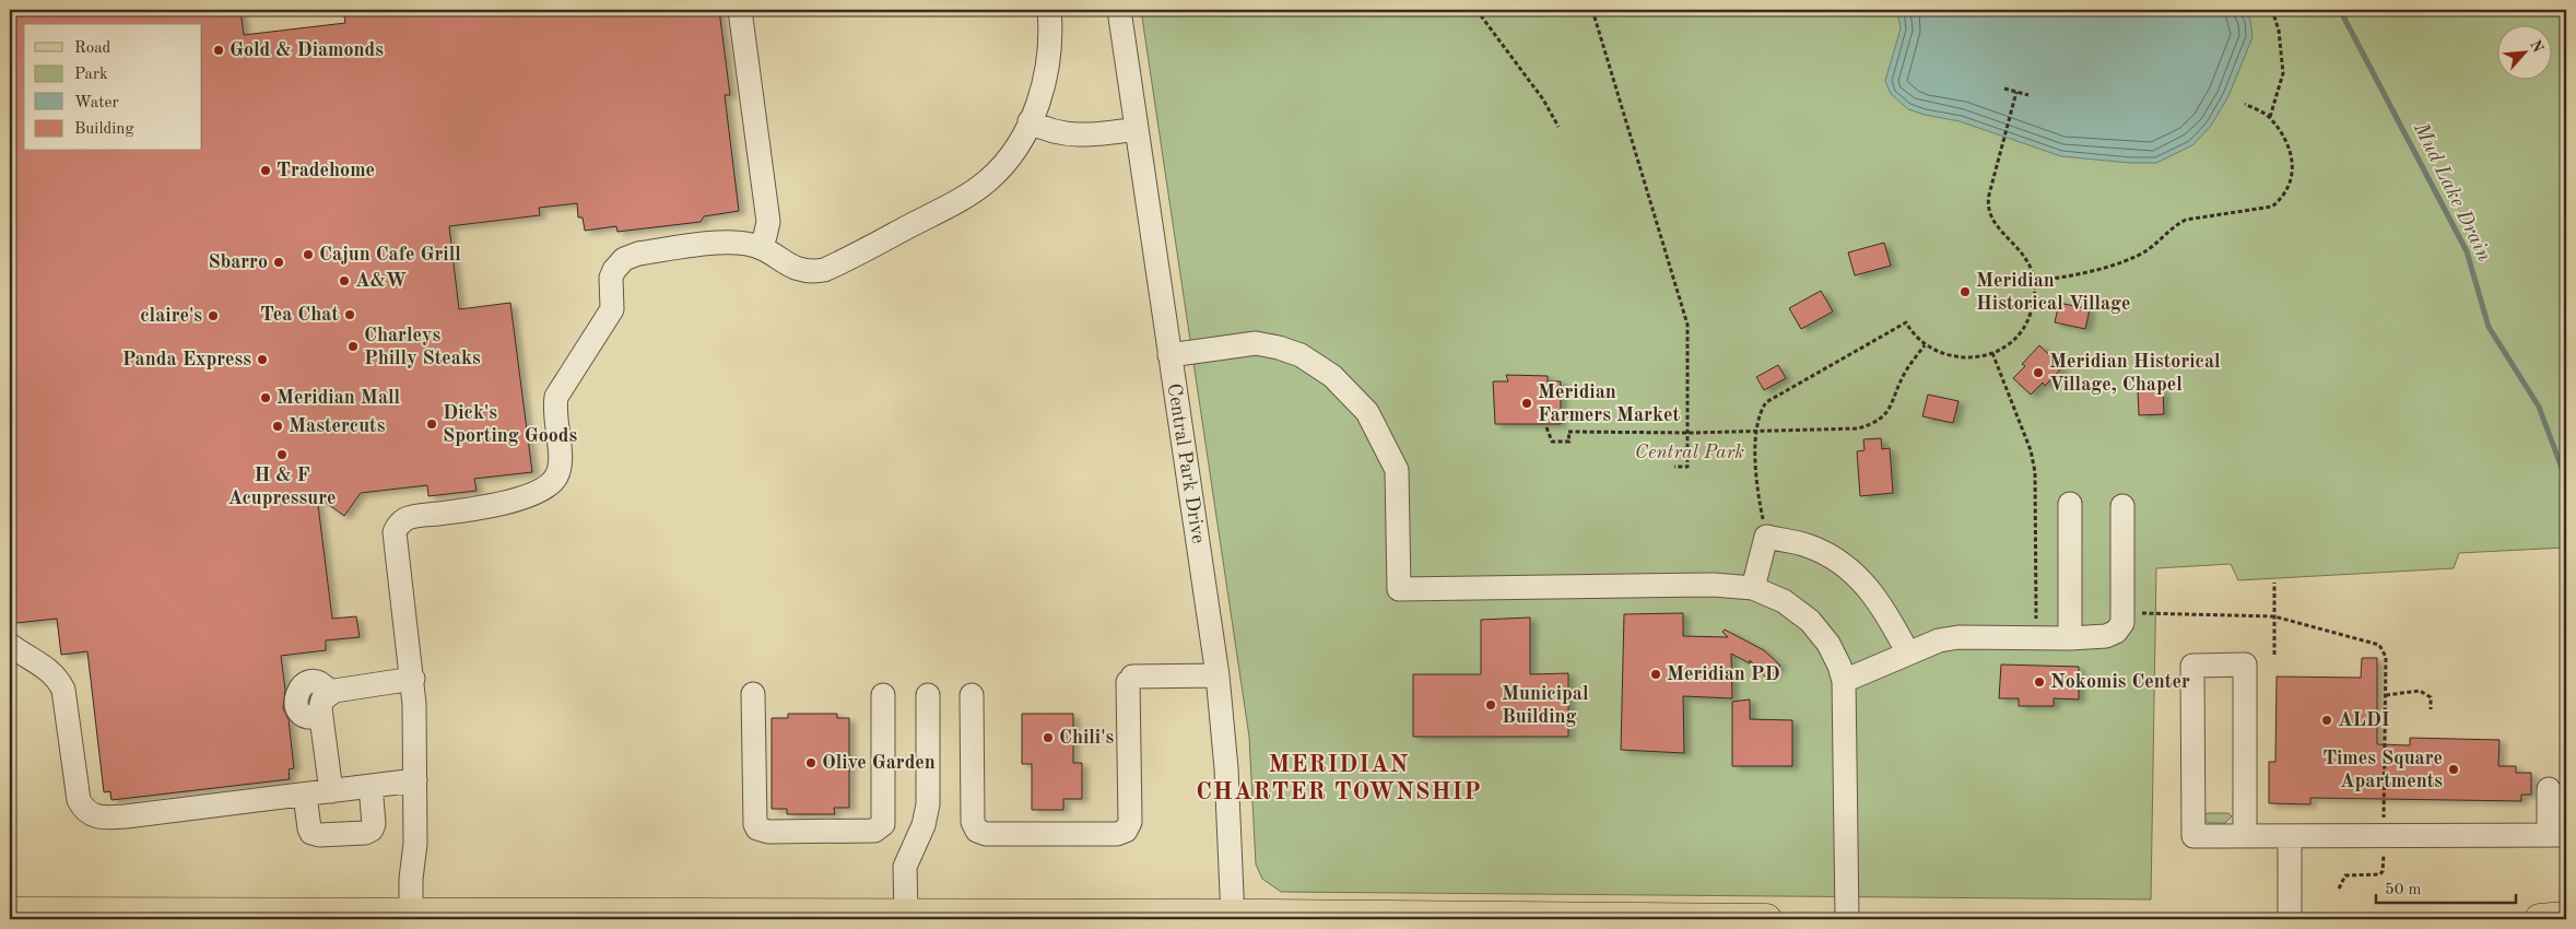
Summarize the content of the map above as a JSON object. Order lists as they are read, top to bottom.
{
  "streets": {
    "street": ["Central Park Drive"]
  },
  "districts": ["MERIDIAN CHARTER TOWNSHIP"],
  "water": ["Mud Lake Drain"],
  "parks": ["Central Park"],
  "places": [
    "Gold & Diamonds",
    "Tradehome",
    "Cajun Cafe Grill",
    "Sbarro",
    "A&W",
    "Meridian Historical Village",
    "Tea Chat",
    "claire's",
    "Charleys Philly Steaks",
    "Panda Express",
    "Meridian Historical Village, Chapel",
    "Meridian Mall",
    "Meridian Farmers Market",
    "Dick's Sporting Goods",
    "Mastercuts",
    "H & F Acupressure",
    "Meridian PD",
    "Nokomis Center",
    "Municipal Building",
    "ALDI",
    "Chili's",
    "Olive Garden",
    "Times Square Apartments"
  ],
  "legend": [
    "Road",
    "Park",
    "Water",
    "Building"
  ],
  "scale_bar": "50 m",
  "north": "top right"
}
